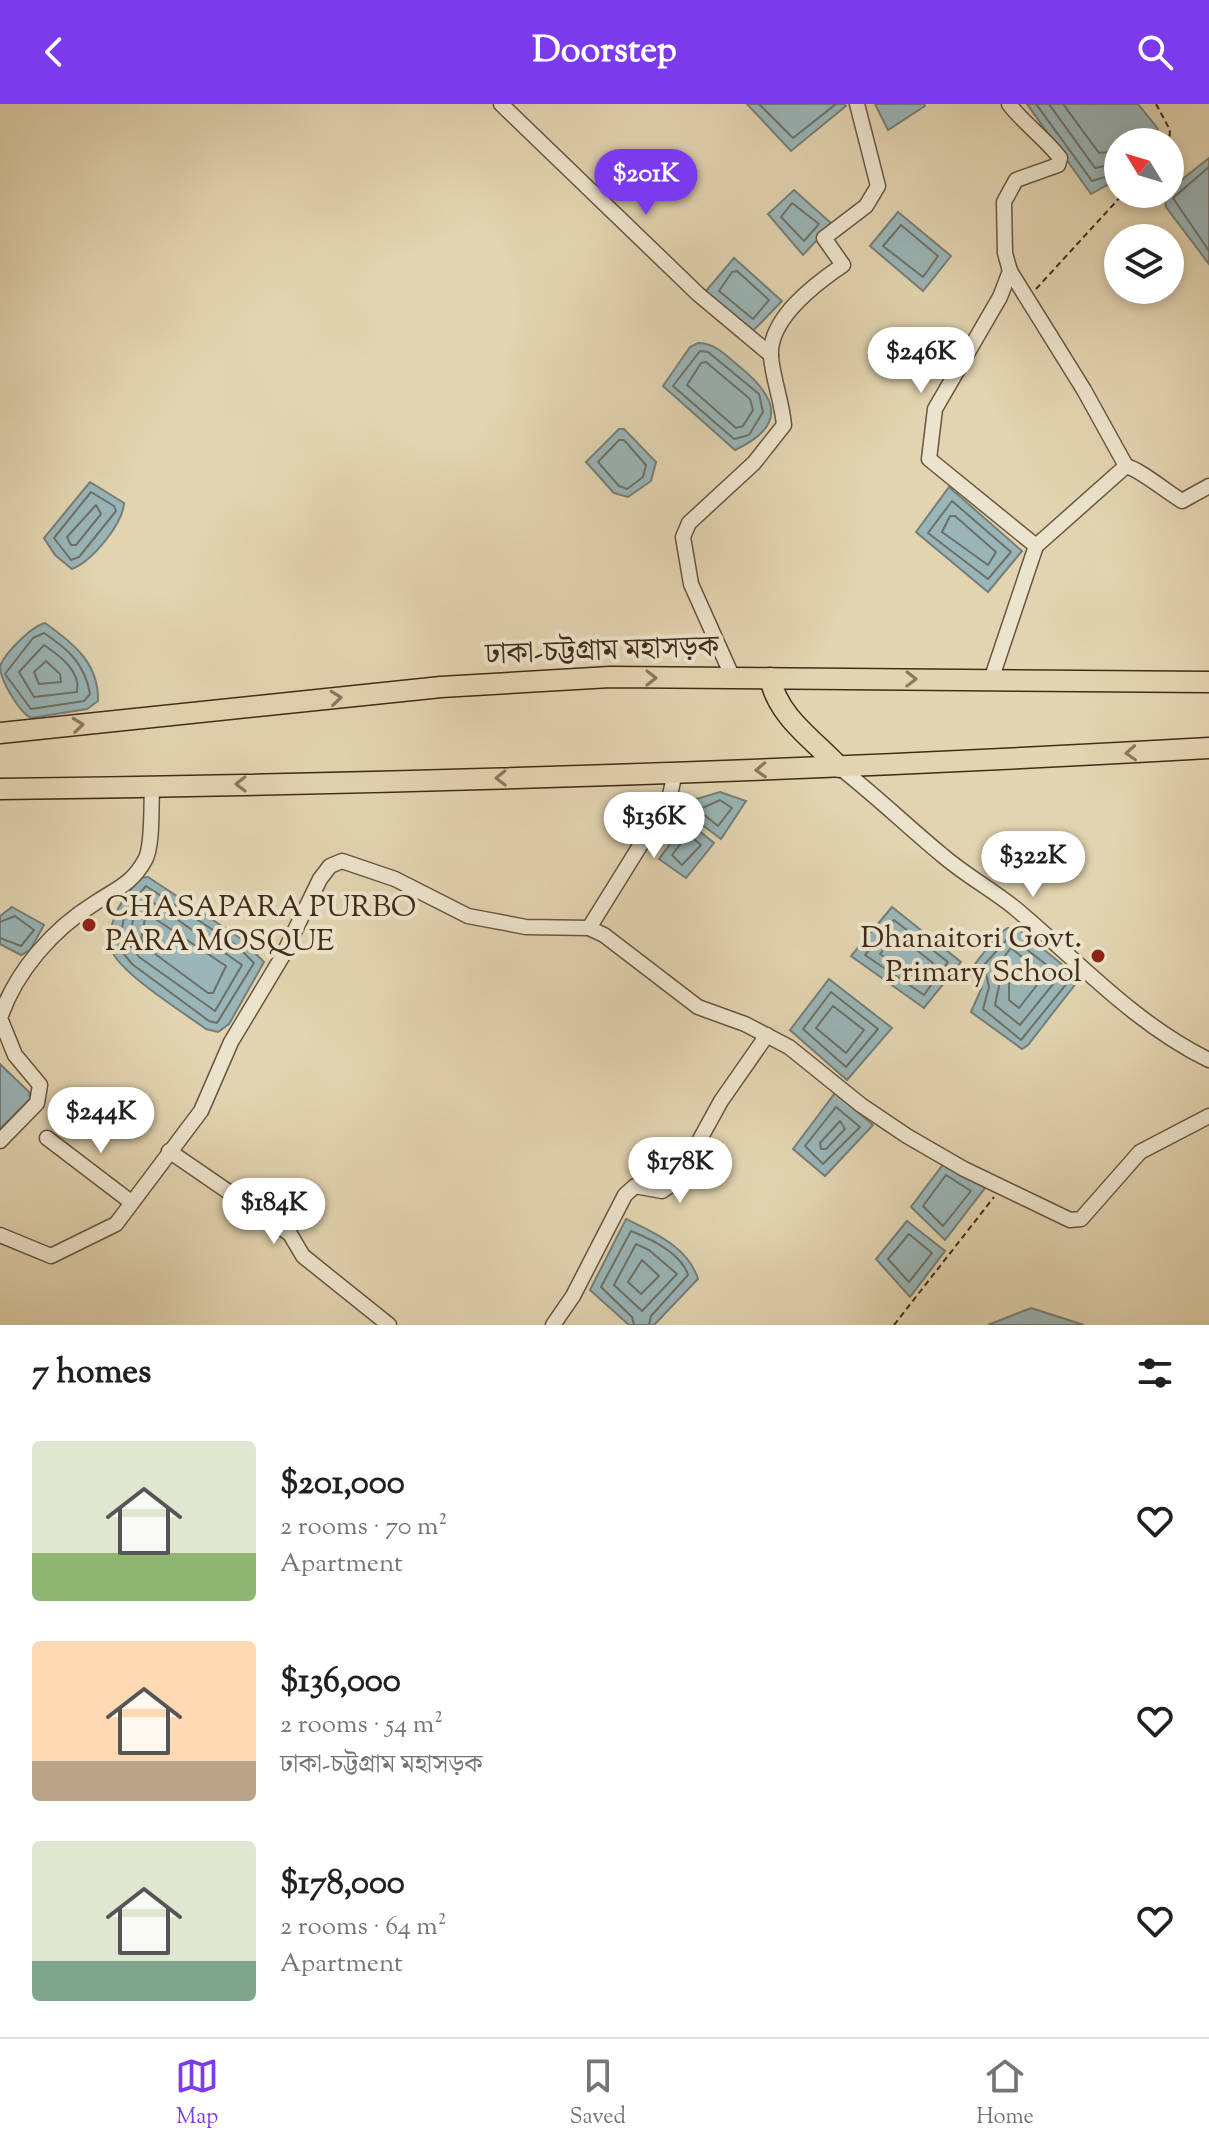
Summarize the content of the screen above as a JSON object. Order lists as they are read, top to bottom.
{
  "streets": {
    "highway": ["ঢাকা-চট্টগ্রাম মহাসড়ক"]
  },
  "places": ["CHASAPARA PURBO PARA MOSQUE", "Dhanaitori Govt. Primary School"],
  "north": "top left",
  "page": {
    "header": "Doorstep",
    "price": [
      "$201K",
      "$246K",
      "$136K",
      "$322K",
      "$244K",
      "$178K",
      "$184K"
    ],
    "heading": "7 homes",
    "list": [
      {
        "name": "$201,000",
        "note": "2 rooms · 70 m² · Apartment"
      },
      {
        "name": "$136,000",
        "note": "2 rooms · 54 m² · ঢাকা-চট্টগ্রাম মহাসড়ক"
      },
      {
        "name": "$178,000",
        "note": "2 rooms · 64 m² · Apartment"
      }
    ],
    "tabs": ["Map", "Saved", "Home"]
  }
}
